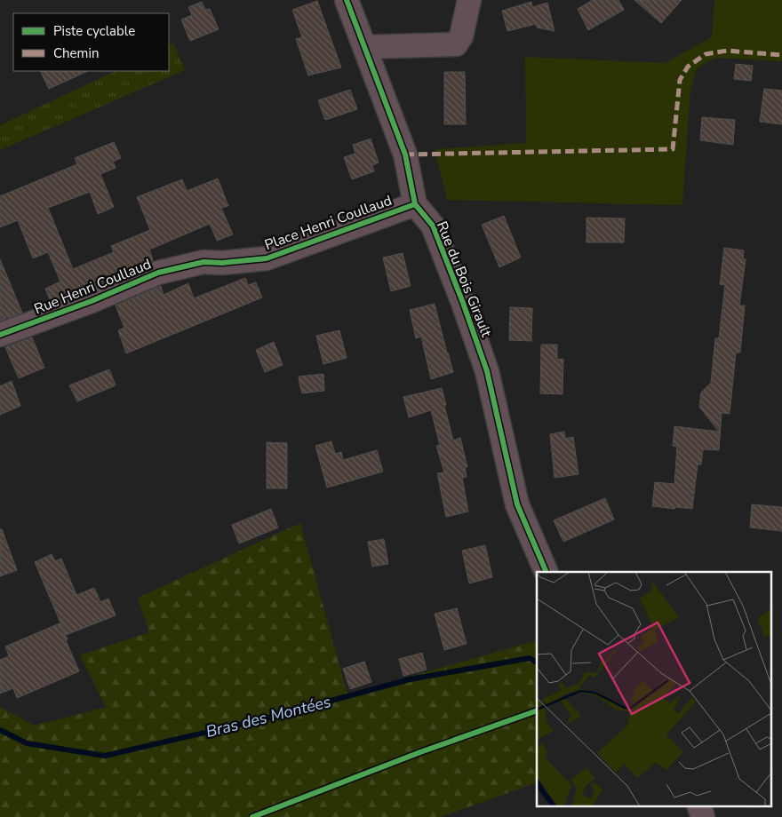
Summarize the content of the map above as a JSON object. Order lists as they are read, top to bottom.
{
  "streets": {
    "street": ["Place Henri Coullaud", "Rue du Bois Girault", "Rue Henri Coullaud"]
  },
  "crossings": [
    ["Place Henri Coullaud", "Rue du Bois Girault"],
    ["Place Henri Coullaud", "Rue Henri Coullaud"]
  ],
  "water": ["Bras des Montées"],
  "legend": ["Piste cyclable", "Chemin"]
}
